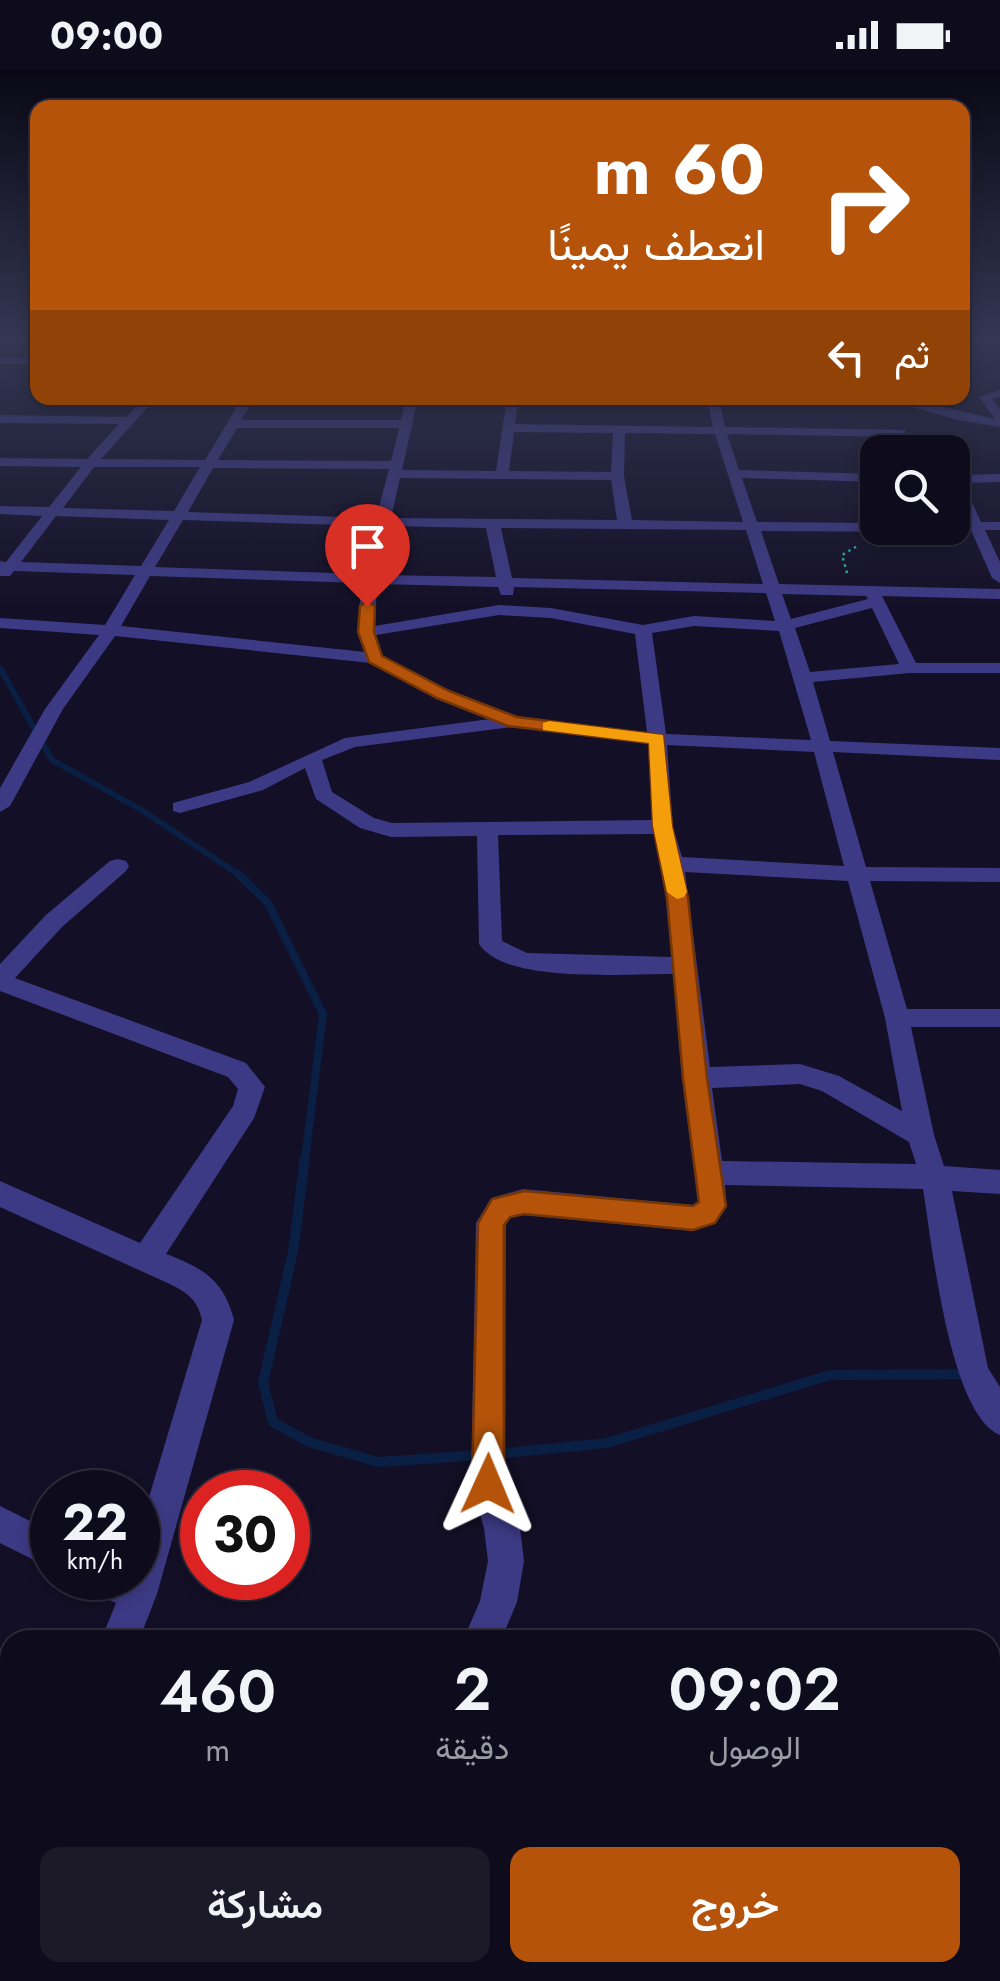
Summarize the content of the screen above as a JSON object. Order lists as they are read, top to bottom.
{
  "page": {
    "status": "09:00",
    "turn": ["60 m", "انعطف يمينًا"],
    "then": "ثم",
    "speed": "22 km/h",
    "limit": "30",
    "eta": [
      "09:02",
      "الوصول",
      "2",
      "دقيقة",
      "460",
      "m"
    ],
    "buttons": ["خروج", "مشاركة"]
  }
}
